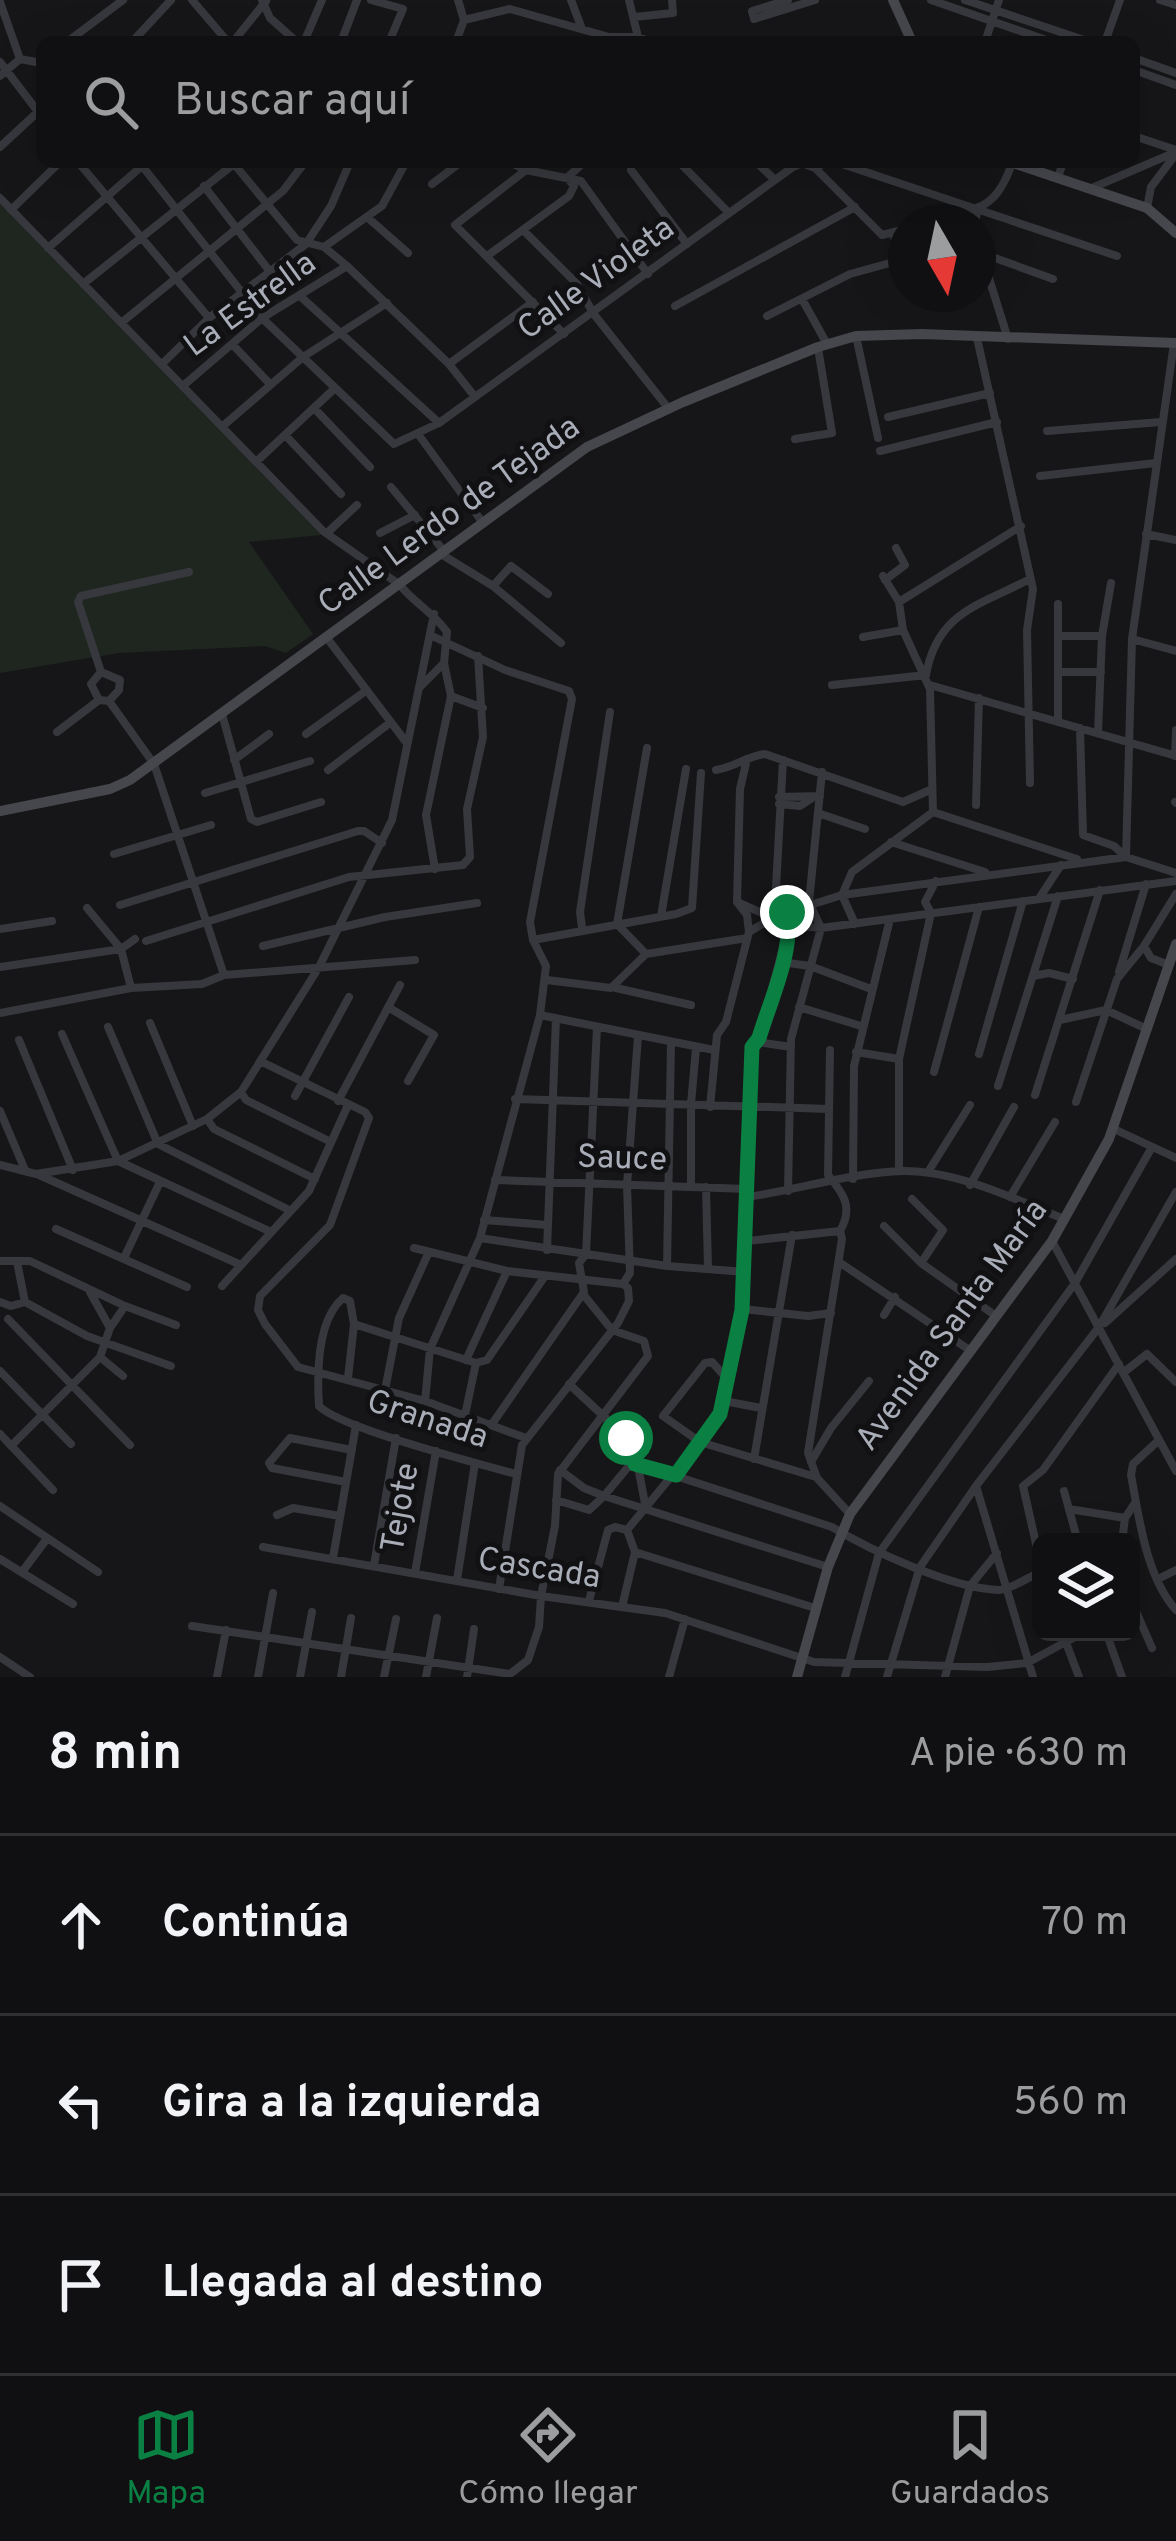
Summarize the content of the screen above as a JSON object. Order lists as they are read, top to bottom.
{
  "streets": {
    "main road": ["Calle Lerdo de Tejada", "Avenida Santa María"],
    "street": [
      "Calle Violeta",
      "La Estrella",
      "Sauce",
      "Granada",
      "Tejote",
      "Cascada"
    ]
  },
  "crossings": [
    ["Sauce", "Avenida Santa María"],
    ["Avenida Santa María", "Cascada"],
    ["Granada", "Tejote"],
    ["Tejote", "Cascada"]
  ],
  "north": "bottom",
  "page": {
    "search": "Buscar aquí",
    "heading": ["8 min", "A pie · 630 m"],
    "list": [
      ["Continúa", "70 m"],
      ["Gira a la izquierda", "560 m"],
      "Llegada al destino"
    ],
    "nav": ["Mapa", "Cómo llegar", "Guardados"]
  }
}
